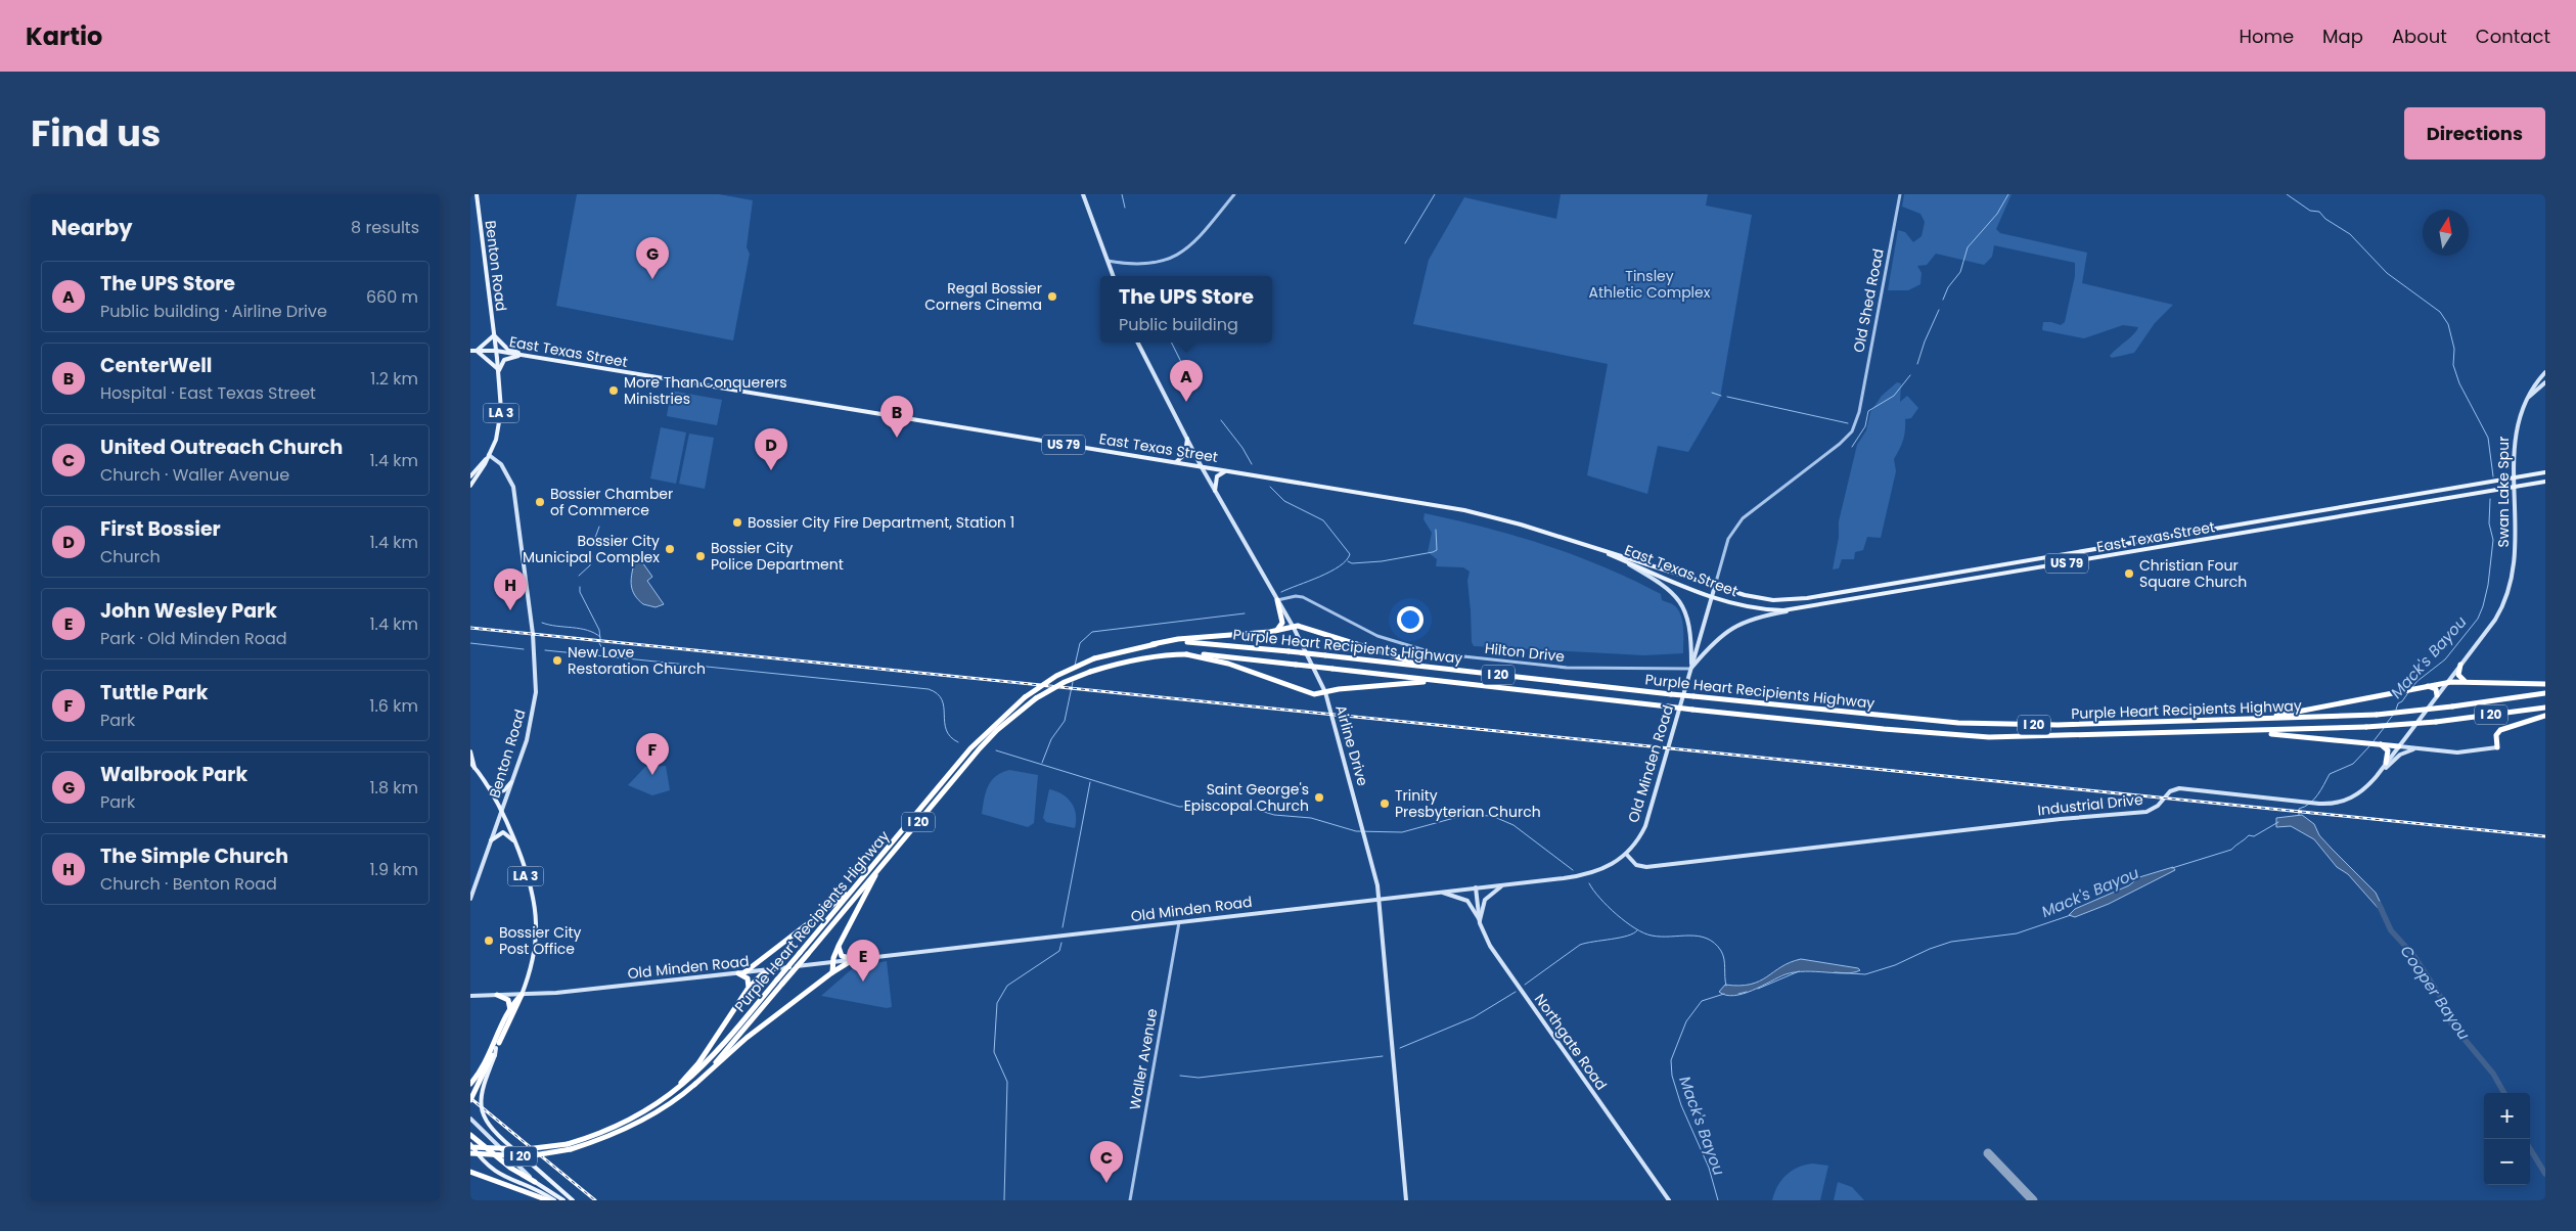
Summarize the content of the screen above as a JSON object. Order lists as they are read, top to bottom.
{
  "streets": {
    "highway": ["Purple Heart Recipients Highway", "I 20"],
    "main road": [
      "Benton Road",
      "East Texas Street",
      "LA 3",
      "US 79",
      "Swan Lake Spur",
      "Airline Drive",
      "Old Minden Road",
      "Industrial Drive",
      "Northgate Road"
    ],
    "street": ["Old Shed Road", "Hilton Drive", "Waller Avenue"]
  },
  "crossings": [
    ["Benton Road", "East Texas Street"],
    ["Benton Road", "LA 3"],
    ["Old Shed Road", "East Texas Street"],
    ["Old Shed Road", "Old Minden Road"],
    ["East Texas Street", "Swan Lake Spur"],
    ["East Texas Street", "Airline Drive"],
    ["East Texas Street", "Old Minden Road"],
    ["LA 3", "Old Minden Road"],
    ["Swan Lake Spur", "Industrial Drive"],
    ["Hilton Drive", "Airline Drive"],
    ["Hilton Drive", "Old Minden Road"],
    ["Airline Drive", "Old Minden Road"],
    ["Old Minden Road", "Industrial Drive"],
    ["Old Minden Road", "Northgate Road"],
    ["Old Minden Road", "Waller Avenue"]
  ],
  "water": ["Mack's Bayou", "Cooper Bayou"],
  "parks": ["Tinsley Athletic Complex"],
  "places": [
    "Regal Bossier Corners Cinema",
    "More Than Conquerers Ministries",
    "Bossier Chamber of Commerce",
    "Bossier City Fire Department, Station 1",
    "Bossier City Municipal Complex",
    "Bossier City Police Department",
    "Christian Four Square Church",
    "New Love Restoration Church",
    "Saint George's Episcopal Church",
    "Trinity Presbyterian Church",
    "Bossier City Post Office"
  ],
  "north": "top",
  "page": {
    "header": "Kartio",
    "nav": [
      "Home",
      "Map",
      "About",
      "Contact"
    ],
    "title": "Find us",
    "buttons": "Directions",
    "heading": ["Nearby", "8 results"],
    "pins": [
      "G",
      "A",
      "B",
      "D",
      "H",
      "F",
      "E",
      "C"
    ],
    "list": [
      {
        "mark": "A",
        "name": "The UPS Store",
        "note": "Public building · Airline Drive",
        "value": "660 m"
      },
      {
        "mark": "B",
        "name": "CenterWell",
        "note": "Hospital · East Texas Street",
        "value": "1.2 km"
      },
      {
        "mark": "C",
        "name": "United Outreach Church",
        "note": "Church · Waller Avenue",
        "value": "1.4 km"
      },
      {
        "mark": "D",
        "name": "First Bossier",
        "note": "Church",
        "value": "1.4 km"
      },
      {
        "mark": "E",
        "name": "John Wesley Park",
        "note": "Park · Old Minden Road",
        "value": "1.4 km"
      },
      {
        "mark": "F",
        "name": "Tuttle Park",
        "note": "Park",
        "value": "1.6 km"
      },
      {
        "mark": "G",
        "name": "Walbrook Park",
        "note": "Park",
        "value": "1.8 km"
      },
      {
        "mark": "H",
        "name": "The Simple Church",
        "note": "Church · Benton Road",
        "value": "1.9 km"
      }
    ],
    "popup": ["The UPS Store", "Public building"],
    "map_buttons": ["+", "−"]
  }
}
